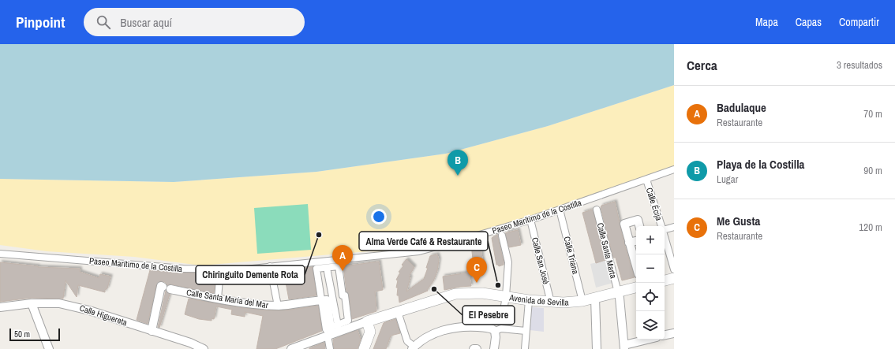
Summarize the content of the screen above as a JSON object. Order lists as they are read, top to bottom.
{
  "streets": {
    "street": [
      "Calle Écija",
      "Paseo Marítimo de la Costilla",
      "Calle Santa Marta",
      "Calle Triana",
      "Calle San José",
      "Calle Santa María del Mar",
      "Avenida de Sevilla",
      "Calle Higuereta"
    ]
  },
  "crossings": [
    ["Calle Écija", "Paseo Marítimo de la Costilla"],
    ["Paseo Marítimo de la Costilla", "Calle Triana"],
    ["Paseo Marítimo de la Costilla", "Calle San José"],
    ["Calle Santa Marta", "Avenida de Sevilla"],
    ["Calle Triana", "Avenida de Sevilla"],
    ["Calle San José", "Avenida de Sevilla"],
    ["Calle Santa María del Mar", "Calle Higuereta"]
  ],
  "places": ["Chiringuito Demente Rota", "Alma Verde Café & Restaurante", "El Pesebre"],
  "scale_bar": "50 m",
  "page": {
    "header": "Pinpoint",
    "search": "Buscar aquí",
    "nav": ["Mapa", "Capas", "Compartir"],
    "heading": ["Cerca", "3 resultados"],
    "list": [
      {
        "mark": "A",
        "name": "Badulaque",
        "note": "Restaurante",
        "value": "70 m"
      },
      {
        "mark": "B",
        "name": "Playa de la Costilla",
        "note": "Lugar",
        "value": "90 m"
      },
      {
        "mark": "C",
        "name": "Me Gusta",
        "note": "Restaurante",
        "value": "120 m"
      }
    ],
    "pins": ["B", "A", "C"],
    "map_buttons": ["+", "−"],
    "scale": "50 m"
  }
}
